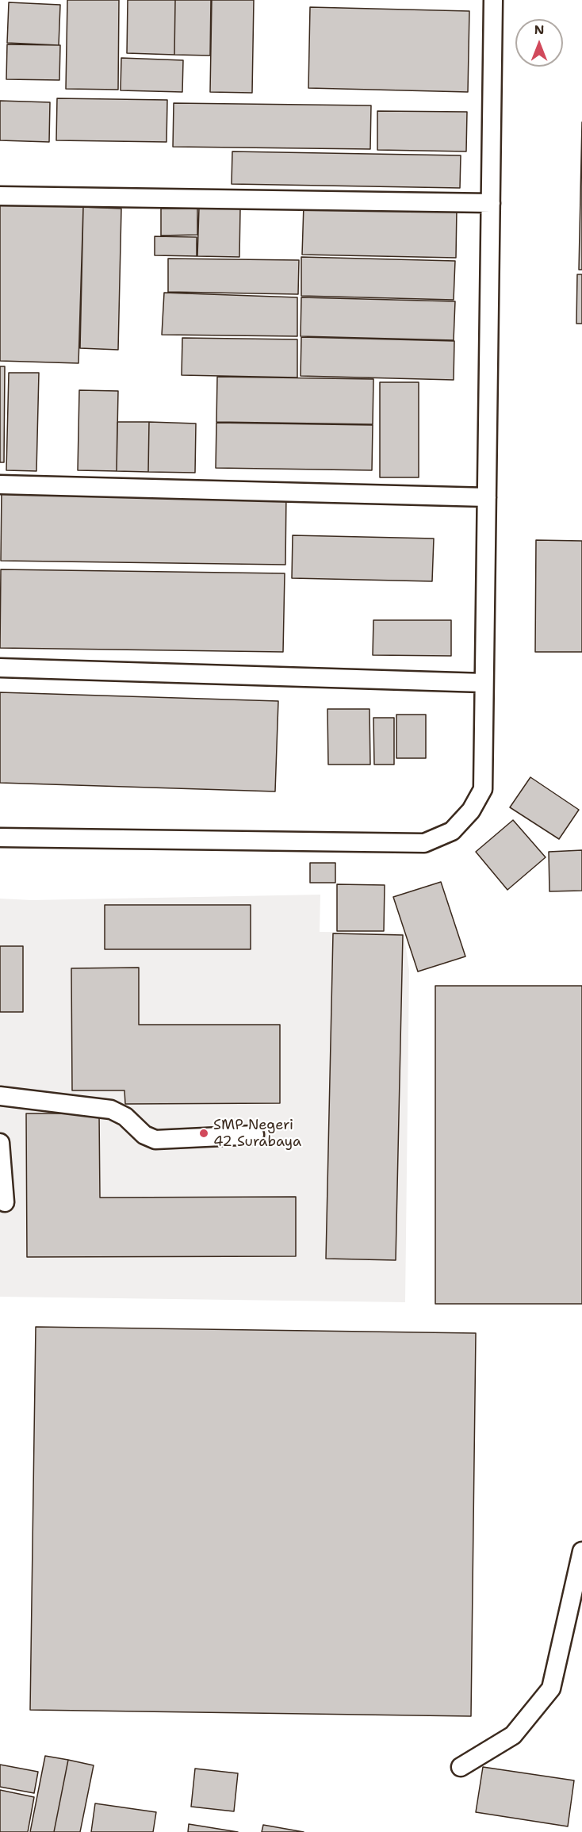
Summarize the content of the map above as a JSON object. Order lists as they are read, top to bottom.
{
  "places": ["SMP Negeri 42 Surabaya"],
  "north": "top"
}
